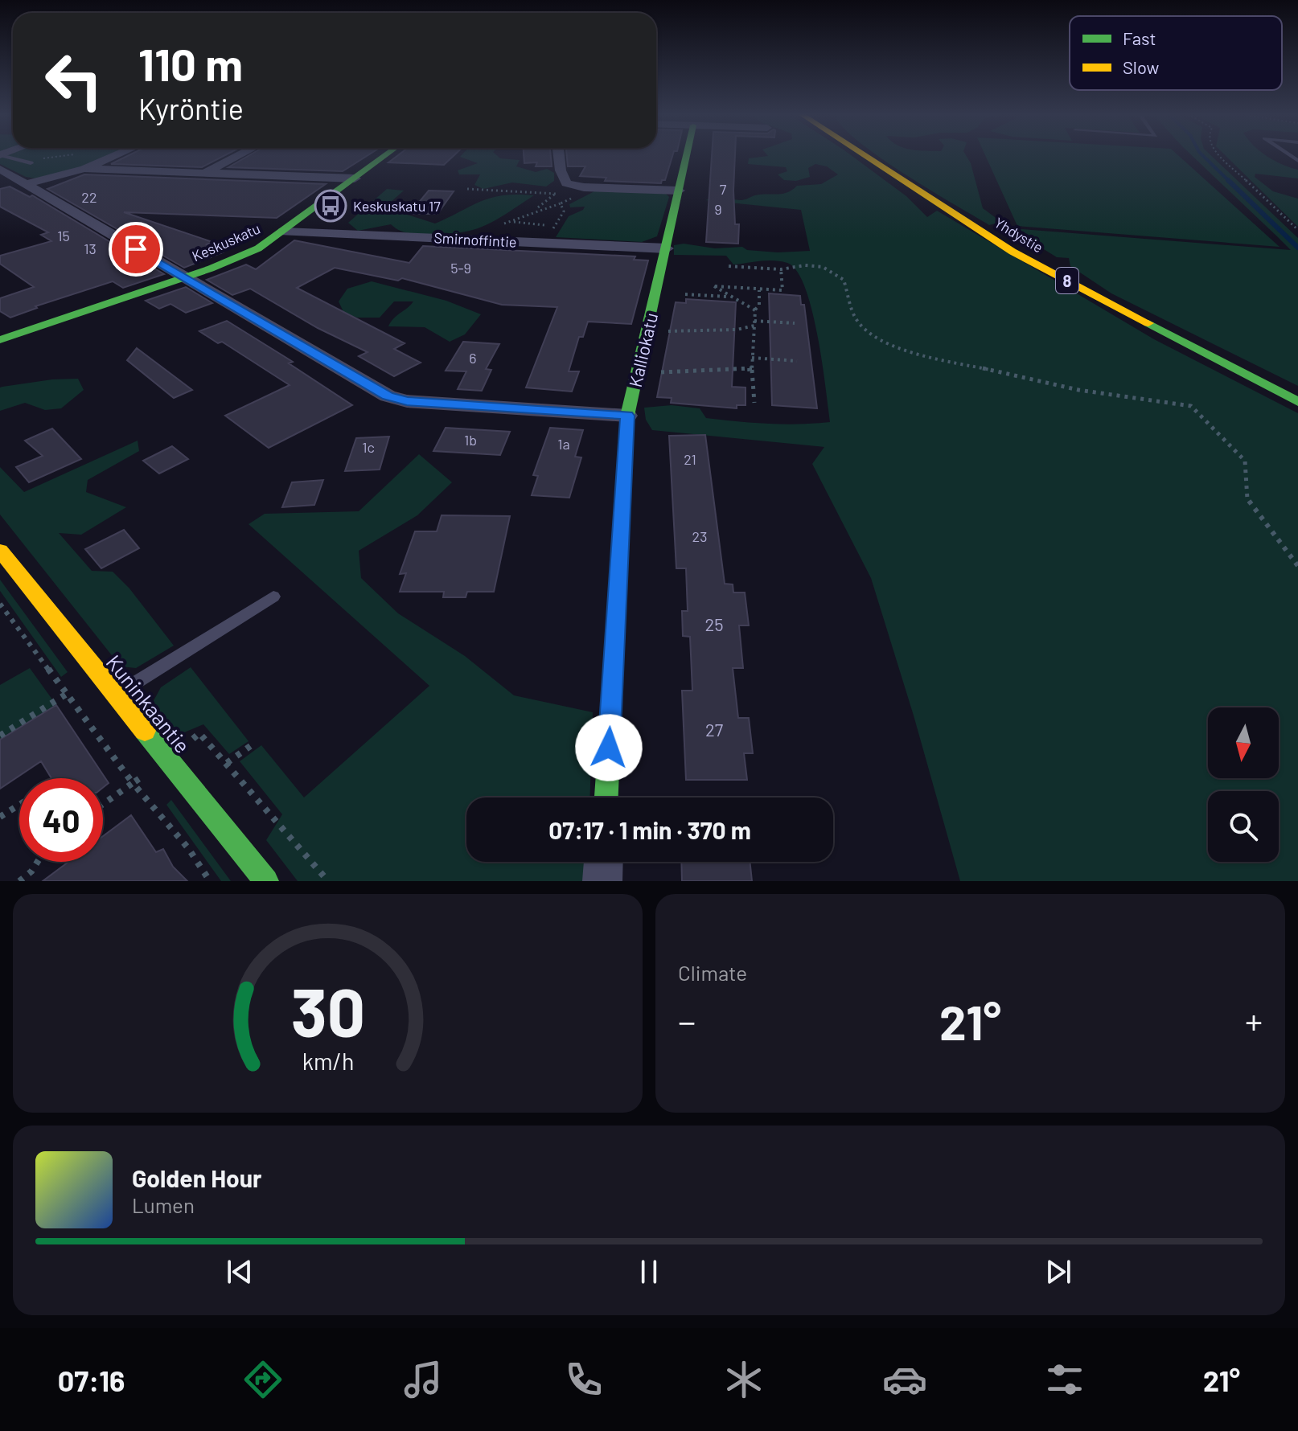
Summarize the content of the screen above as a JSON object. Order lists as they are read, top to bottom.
{
  "streets": {
    "main road": [
      "Yhdystie",
      "Keskuskatu",
      "8",
      "Kalliokatu",
      "Kuninkaantie"
    ],
    "street": ["Smirnoffintie"]
  },
  "crossings": [
    ["Smirnoffintie", "Keskuskatu"],
    ["Smirnoffintie", "Kalliokatu"]
  ],
  "places": {
    "bus stop": ["Keskuskatu 17"]
  },
  "house_numbers": [
    "7",
    "22",
    "9",
    "15",
    "13",
    "5-9",
    "6",
    "1b",
    "1a",
    "1c",
    "21",
    "23",
    "25",
    "27"
  ],
  "legend": ["Fast", "Slow"],
  "north": "bottom",
  "page": {
    "turn": ["110 m", "Kyröntie"],
    "limit": "40",
    "trip": "07:17 · 1 min · 370 m",
    "tile": "Climate",
    "heat": ["−", "21°", "+"],
    "song": ["Golden Hour", "Lumen"],
    "tabs": ["07:16", "21°"],
    "gauge": ["30", "km/h"]
  }
}
